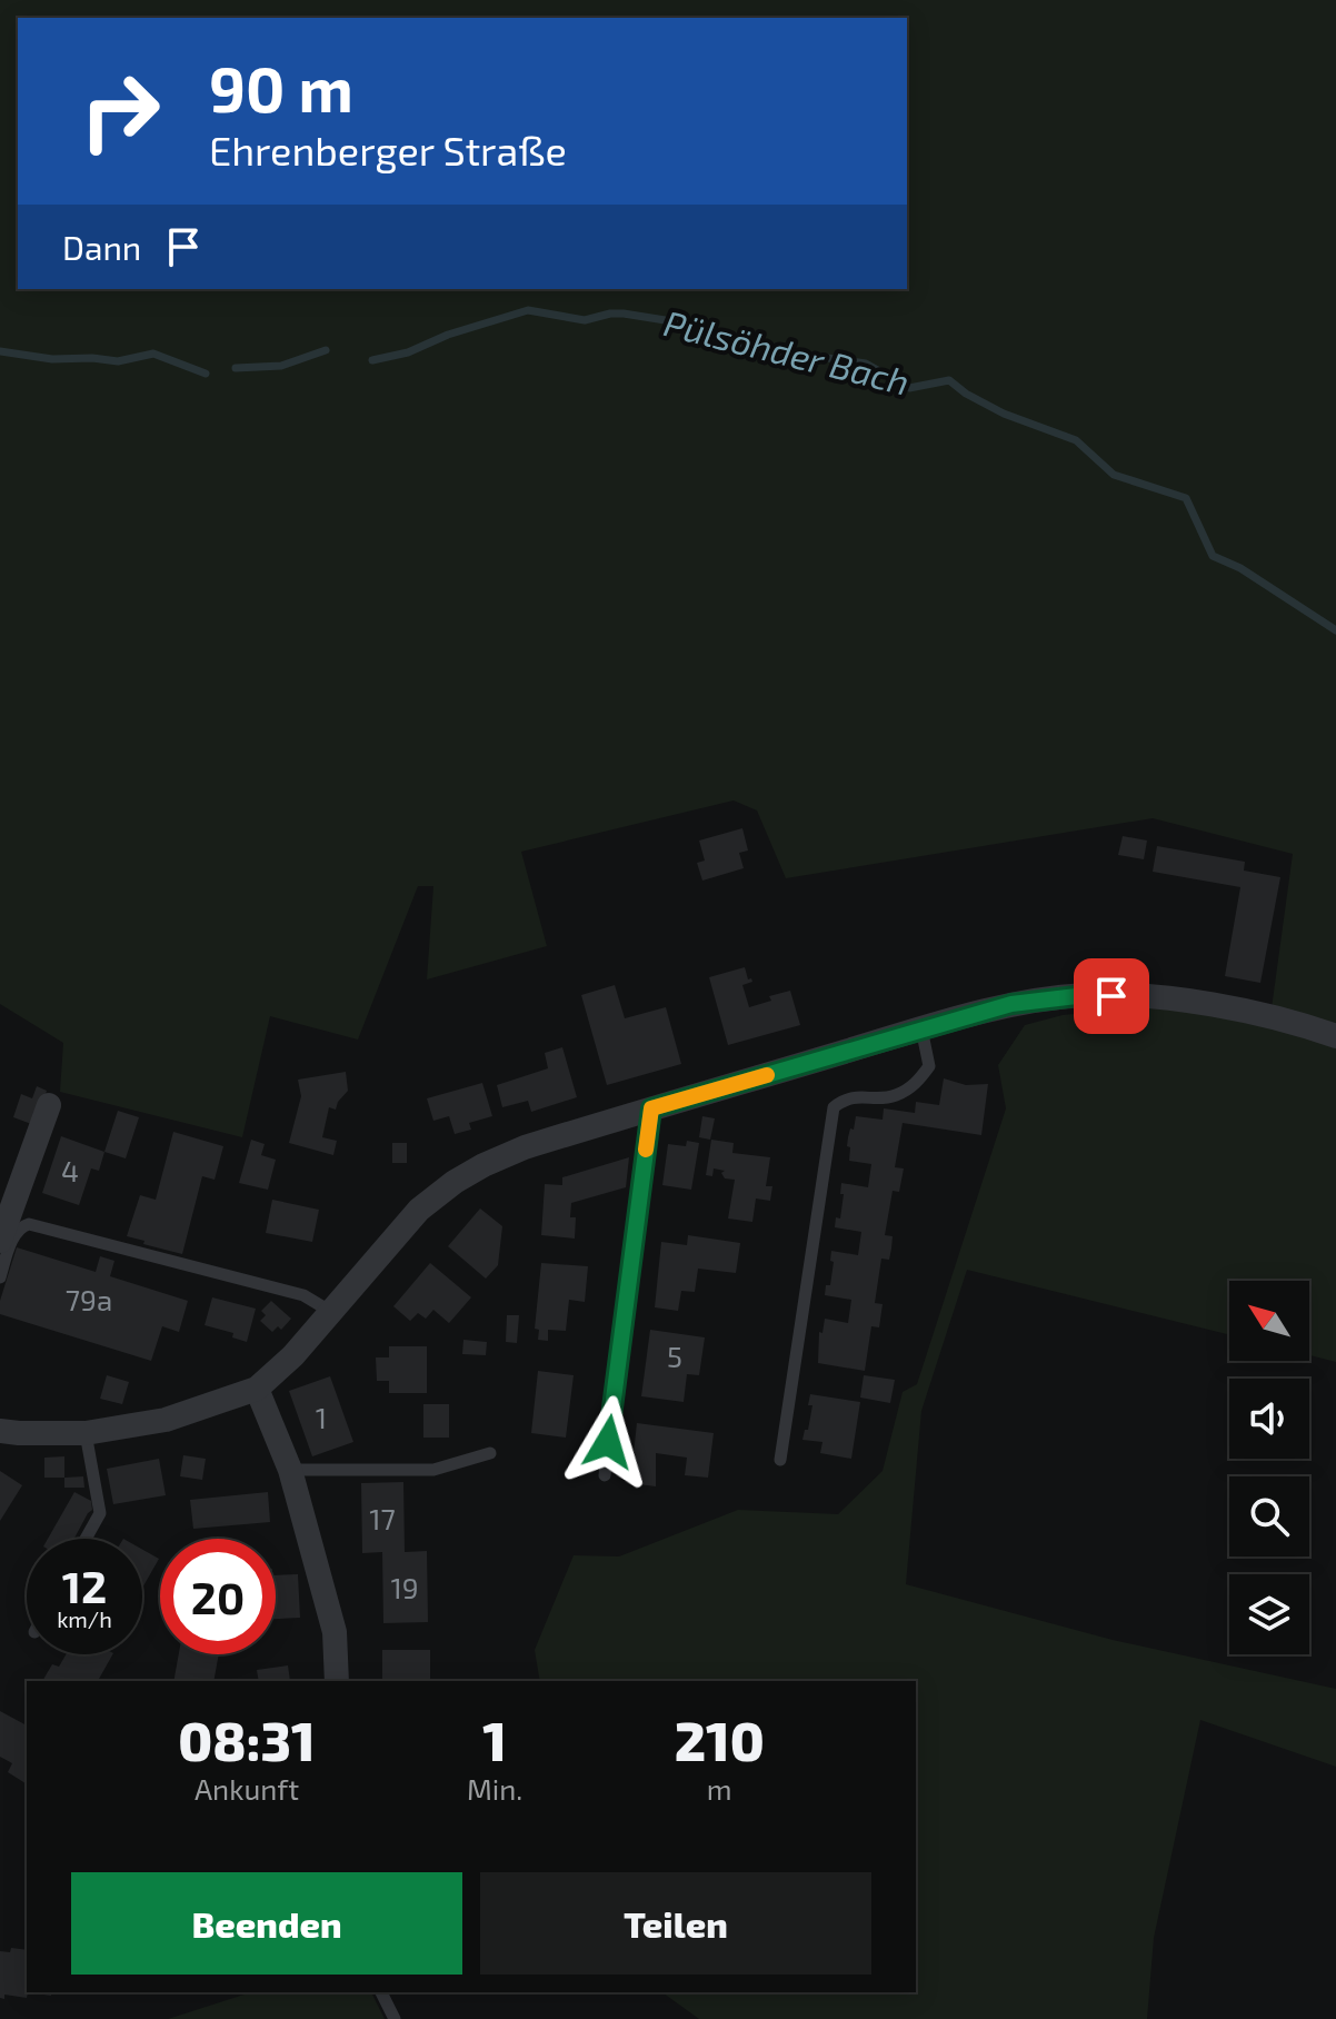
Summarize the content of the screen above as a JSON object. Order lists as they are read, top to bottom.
{
  "water": ["Pülsöhder Bach"],
  "house_numbers": [
    "4",
    "79a",
    "5",
    "1",
    "17",
    "19"
  ],
  "north": "top left",
  "page": {
    "turn": ["90 m", "Ehrenberger Straße"],
    "then": "Dann",
    "speed": "12 km/h",
    "limit": "20",
    "eta": [
      "08:31",
      "Ankunft",
      "1",
      "Min.",
      "210",
      "m"
    ],
    "buttons": ["Beenden", "Teilen"]
  }
}
